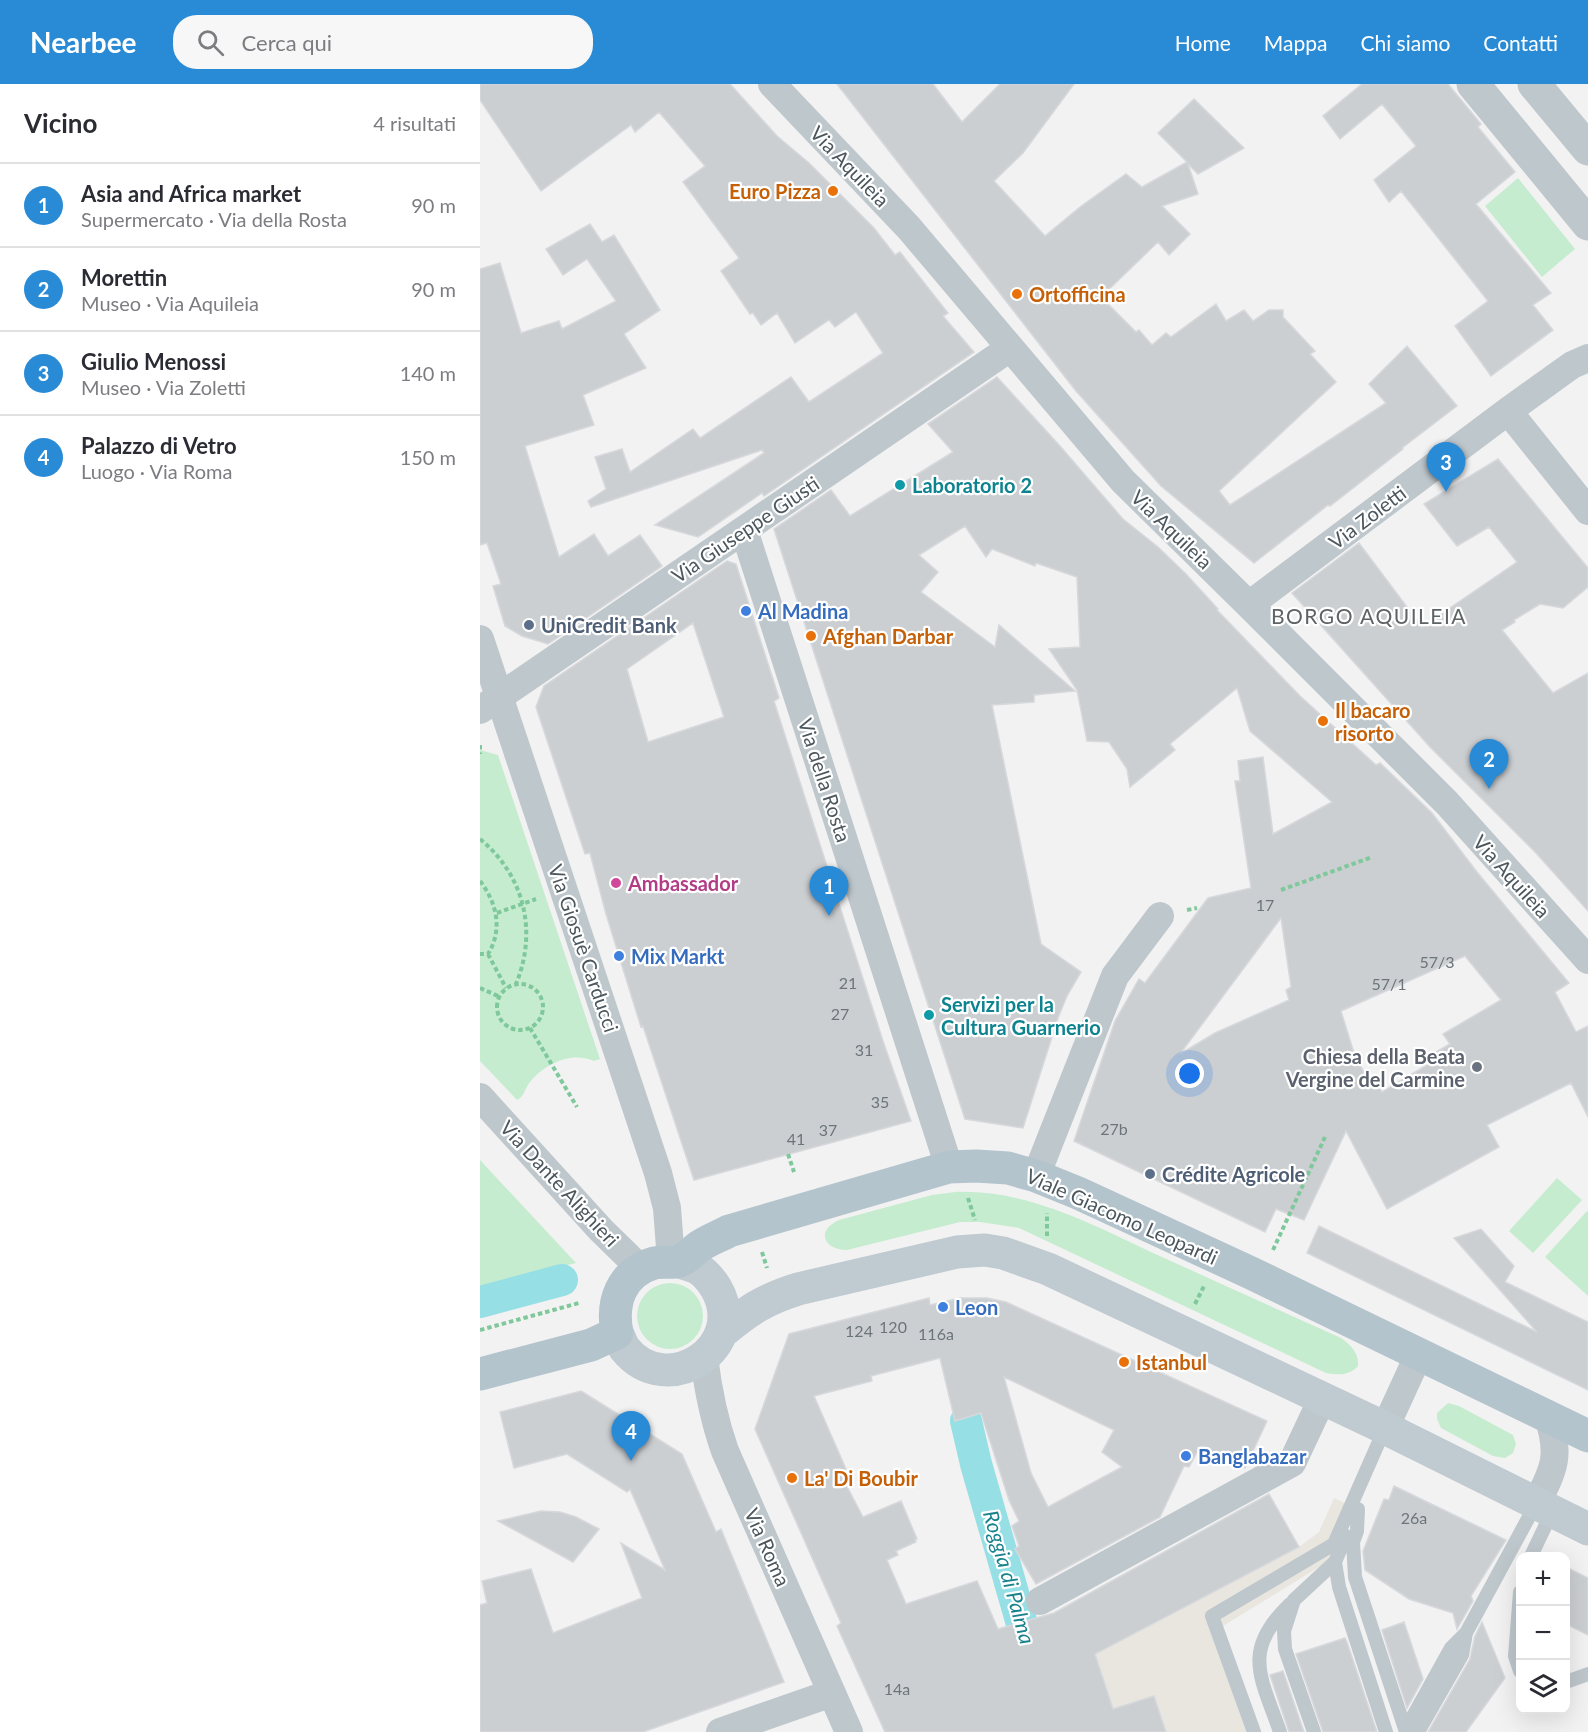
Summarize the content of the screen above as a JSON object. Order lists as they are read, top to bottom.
{
  "streets": {
    "main road": ["Viale Giacomo Leopardi"],
    "street": [
      "Via Aquileia",
      "Via Zoletti",
      "Via Giuseppe Giusti",
      "Via della Rosta",
      "Via Giosuè Carducci",
      "Via Dante Alighieri",
      "Via Roma"
    ]
  },
  "crossings": [
    ["Via Aquileia", "Via Zoletti"],
    ["Via Aquileia", "Via Giuseppe Giusti"],
    ["Via Giuseppe Giusti", "Via della Rosta"],
    ["Via Giuseppe Giusti", "Via Giosuè Carducci"],
    ["Via della Rosta", "Viale Giacomo Leopardi"],
    ["Via Giosuè Carducci", "Via Dante Alighieri"],
    ["Via Giosuè Carducci", "Viale Giacomo Leopardi"],
    ["Via Giosuè Carducci", "Via Roma"],
    ["Via Dante Alighieri", "Viale Giacomo Leopardi"],
    ["Via Dante Alighieri", "Via Roma"],
    ["Viale Giacomo Leopardi", "Via Roma"]
  ],
  "districts": ["BORGO AQUILEIA"],
  "water": ["Roggia di Palma"],
  "places": [
    "Euro Pizza",
    "Ortofficina",
    "Laboratorio 2",
    "Al Madina",
    "UniCredit Bank",
    "Afghan Darbar",
    "Il bacaro risorto",
    "Ambassador",
    "Mix Markt",
    "Servizi per la Cultura Guarnerio",
    "Chiesa della Beata Vergine del Carmine",
    "Crédite Agricole",
    "Leon",
    "Istanbul",
    "Banglabazar",
    "La' Di Boubir"
  ],
  "house_numbers": [
    "17",
    "57/3",
    "21",
    "57/1",
    "27",
    "31",
    "35",
    "27b",
    "37",
    "41",
    "120",
    "124",
    "116a",
    "26a",
    "14a"
  ],
  "page": {
    "header": "Nearbee",
    "search": "Cerca qui",
    "nav": [
      "Home",
      "Mappa",
      "Chi siamo",
      "Contatti"
    ],
    "heading": ["Vicino", "4 risultati"],
    "list": [
      {
        "mark": "1",
        "name": "Asia and Africa market",
        "note": "Supermercato · Via della Rosta",
        "value": "90 m"
      },
      {
        "mark": "2",
        "name": "Morettin",
        "note": "Museo · Via Aquileia",
        "value": "90 m"
      },
      {
        "mark": "3",
        "name": "Giulio Menossi",
        "note": "Museo · Via Zoletti",
        "value": "140 m"
      },
      {
        "mark": "4",
        "name": "Palazzo di Vetro",
        "note": "Luogo · Via Roma",
        "value": "150 m"
      }
    ],
    "pins": [
      "3",
      "2",
      "1",
      "4"
    ],
    "map_buttons": ["+", "−"]
  }
}
